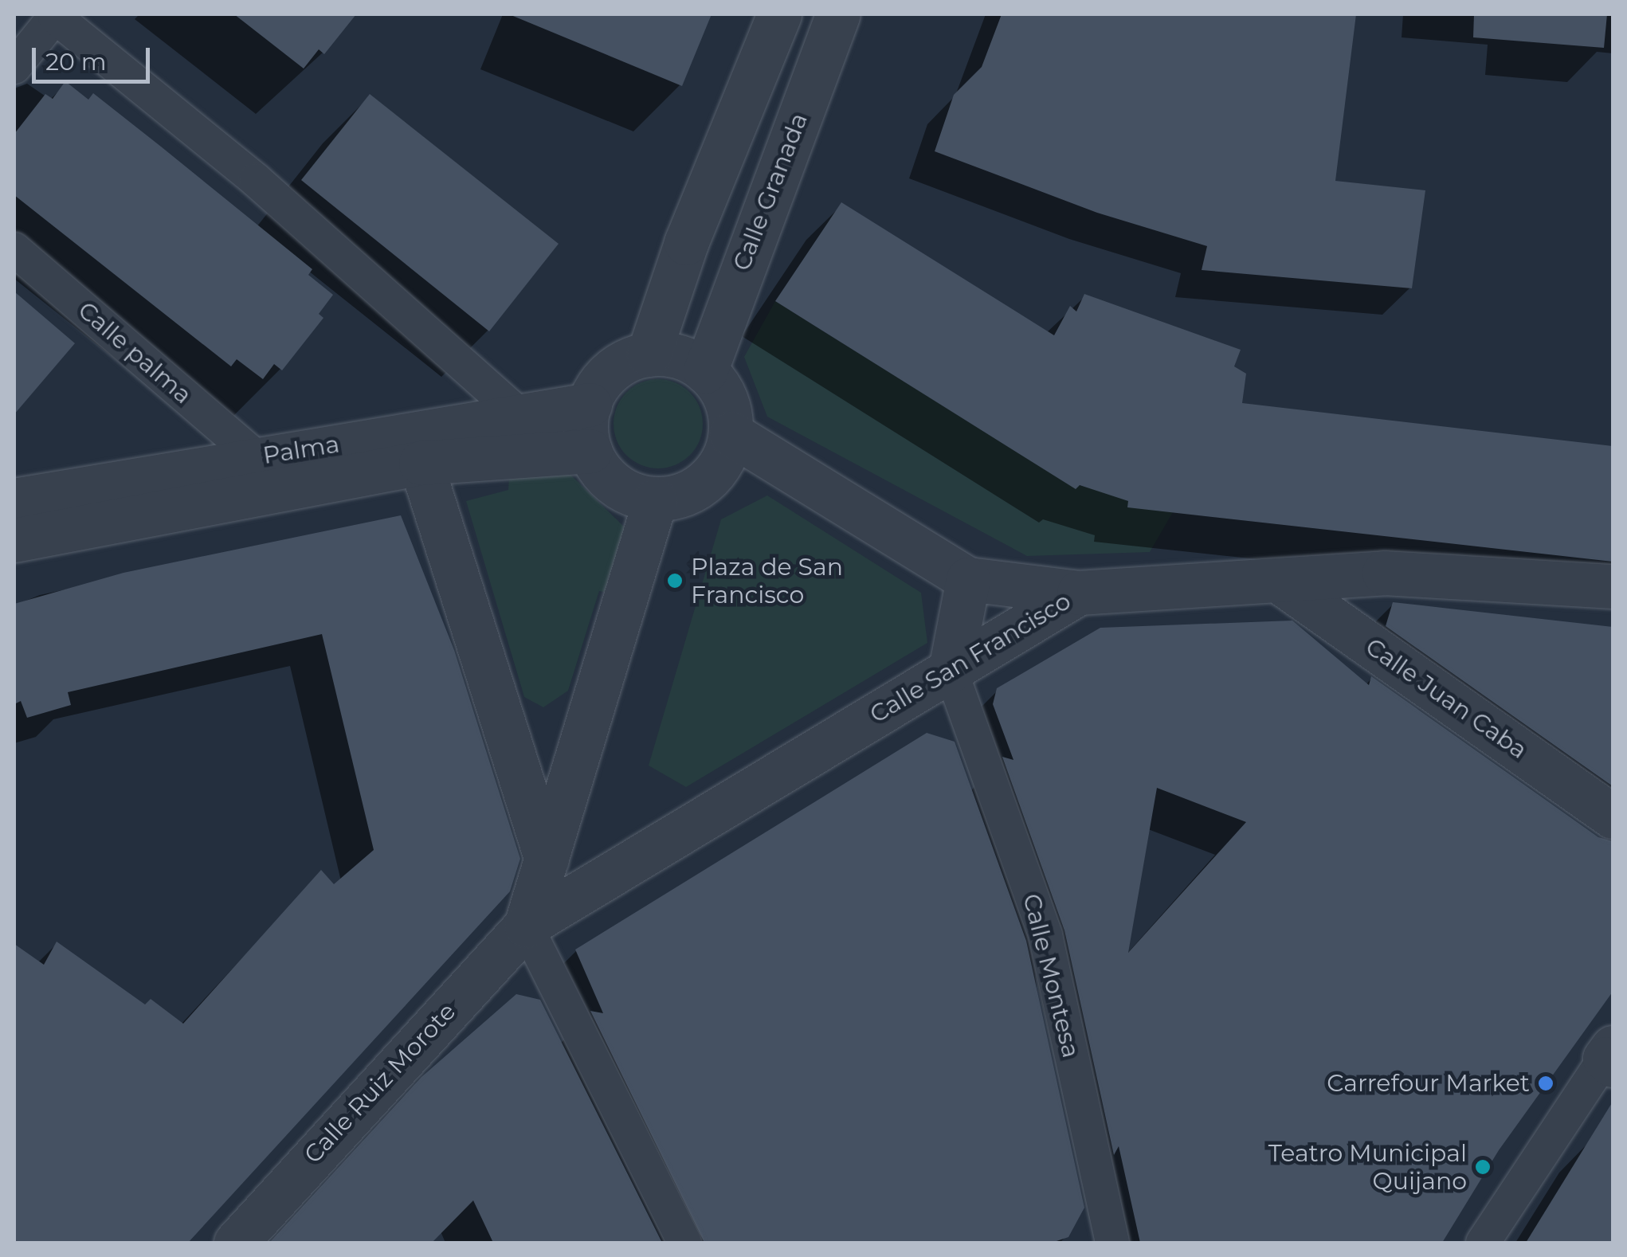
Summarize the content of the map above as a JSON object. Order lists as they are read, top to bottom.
{
  "streets": {
    "street": [
      "Calle Granada",
      "Calle palma",
      "Palma",
      "Calle San Francisco",
      "Calle Juan Caba",
      "Calle Montesa",
      "Calle Ruiz Morote"
    ]
  },
  "crossings": [
    ["Calle Granada", "Palma"],
    ["Calle palma", "Palma"],
    ["Calle San Francisco", "Calle Juan Caba"],
    ["Calle San Francisco", "Calle Montesa"],
    ["Calle San Francisco", "Calle Ruiz Morote"]
  ],
  "places": ["Plaza de San Francisco", "Carrefour Market", "Teatro Municipal Quijano"],
  "scale_bar": "20 m"
}
